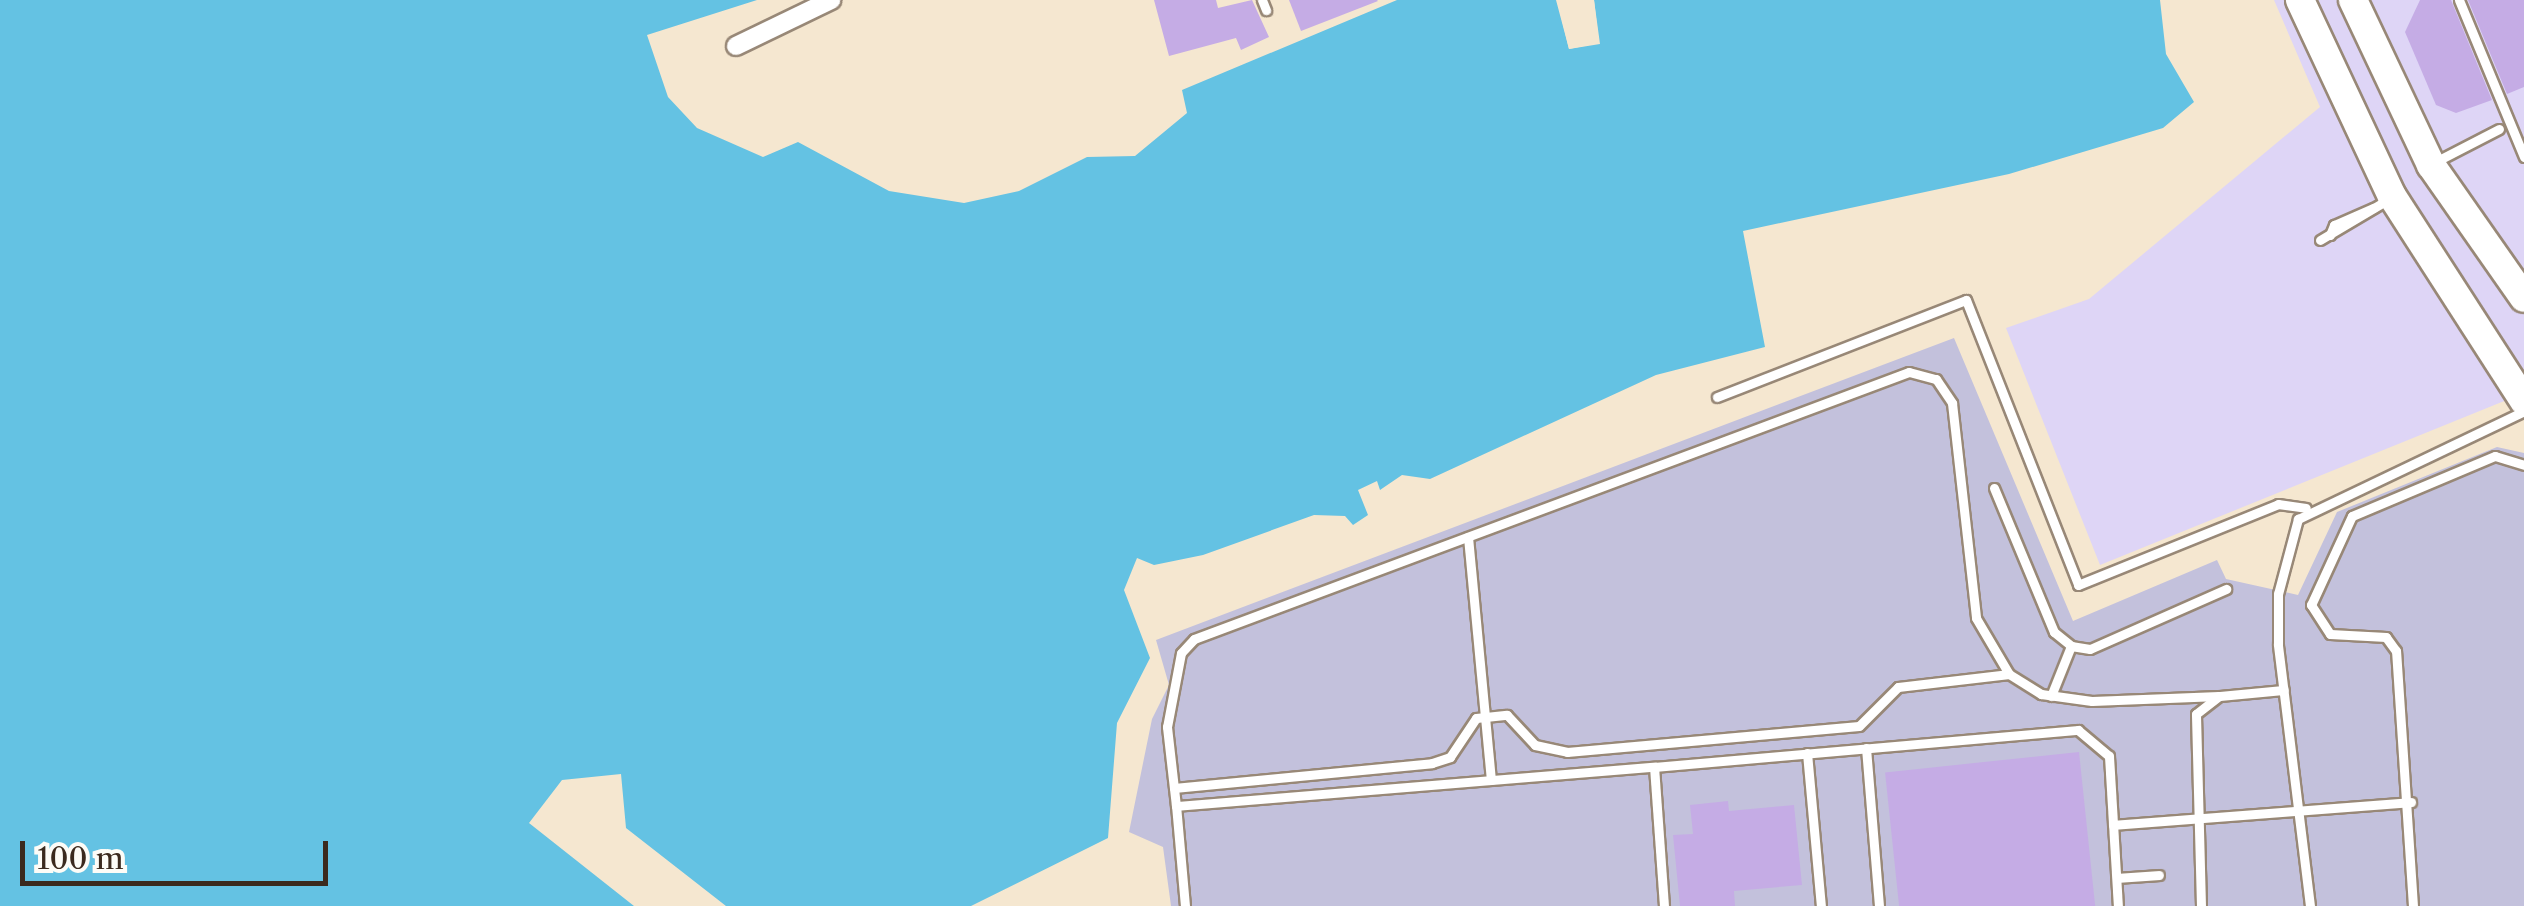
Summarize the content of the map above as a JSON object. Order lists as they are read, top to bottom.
{
  "scale_bar": "100 m"
}
